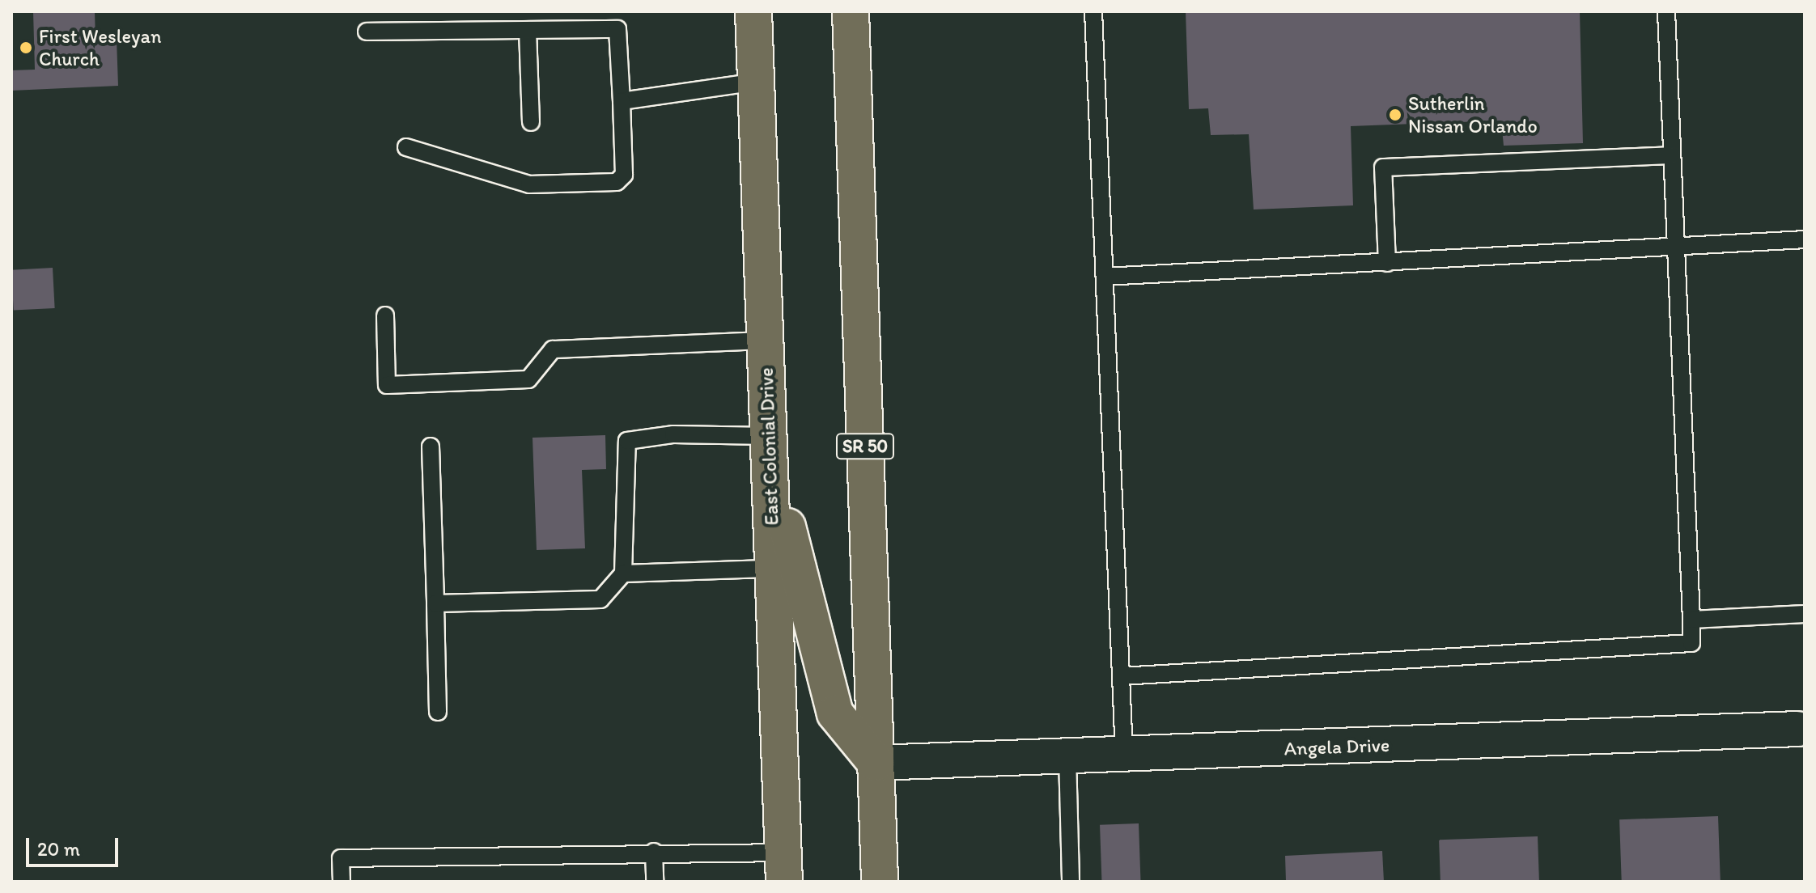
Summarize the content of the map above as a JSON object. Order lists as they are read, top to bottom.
{
  "streets": {
    "highway": ["East Colonial Drive", "SR 50"],
    "street": ["Angela Drive"]
  },
  "crossings": [
    ["SR 50", "Angela Drive"]
  ],
  "places": ["First Wesleyan Church", "Sutherlin Nissan Orlando"],
  "scale_bar": "20 m"
}
